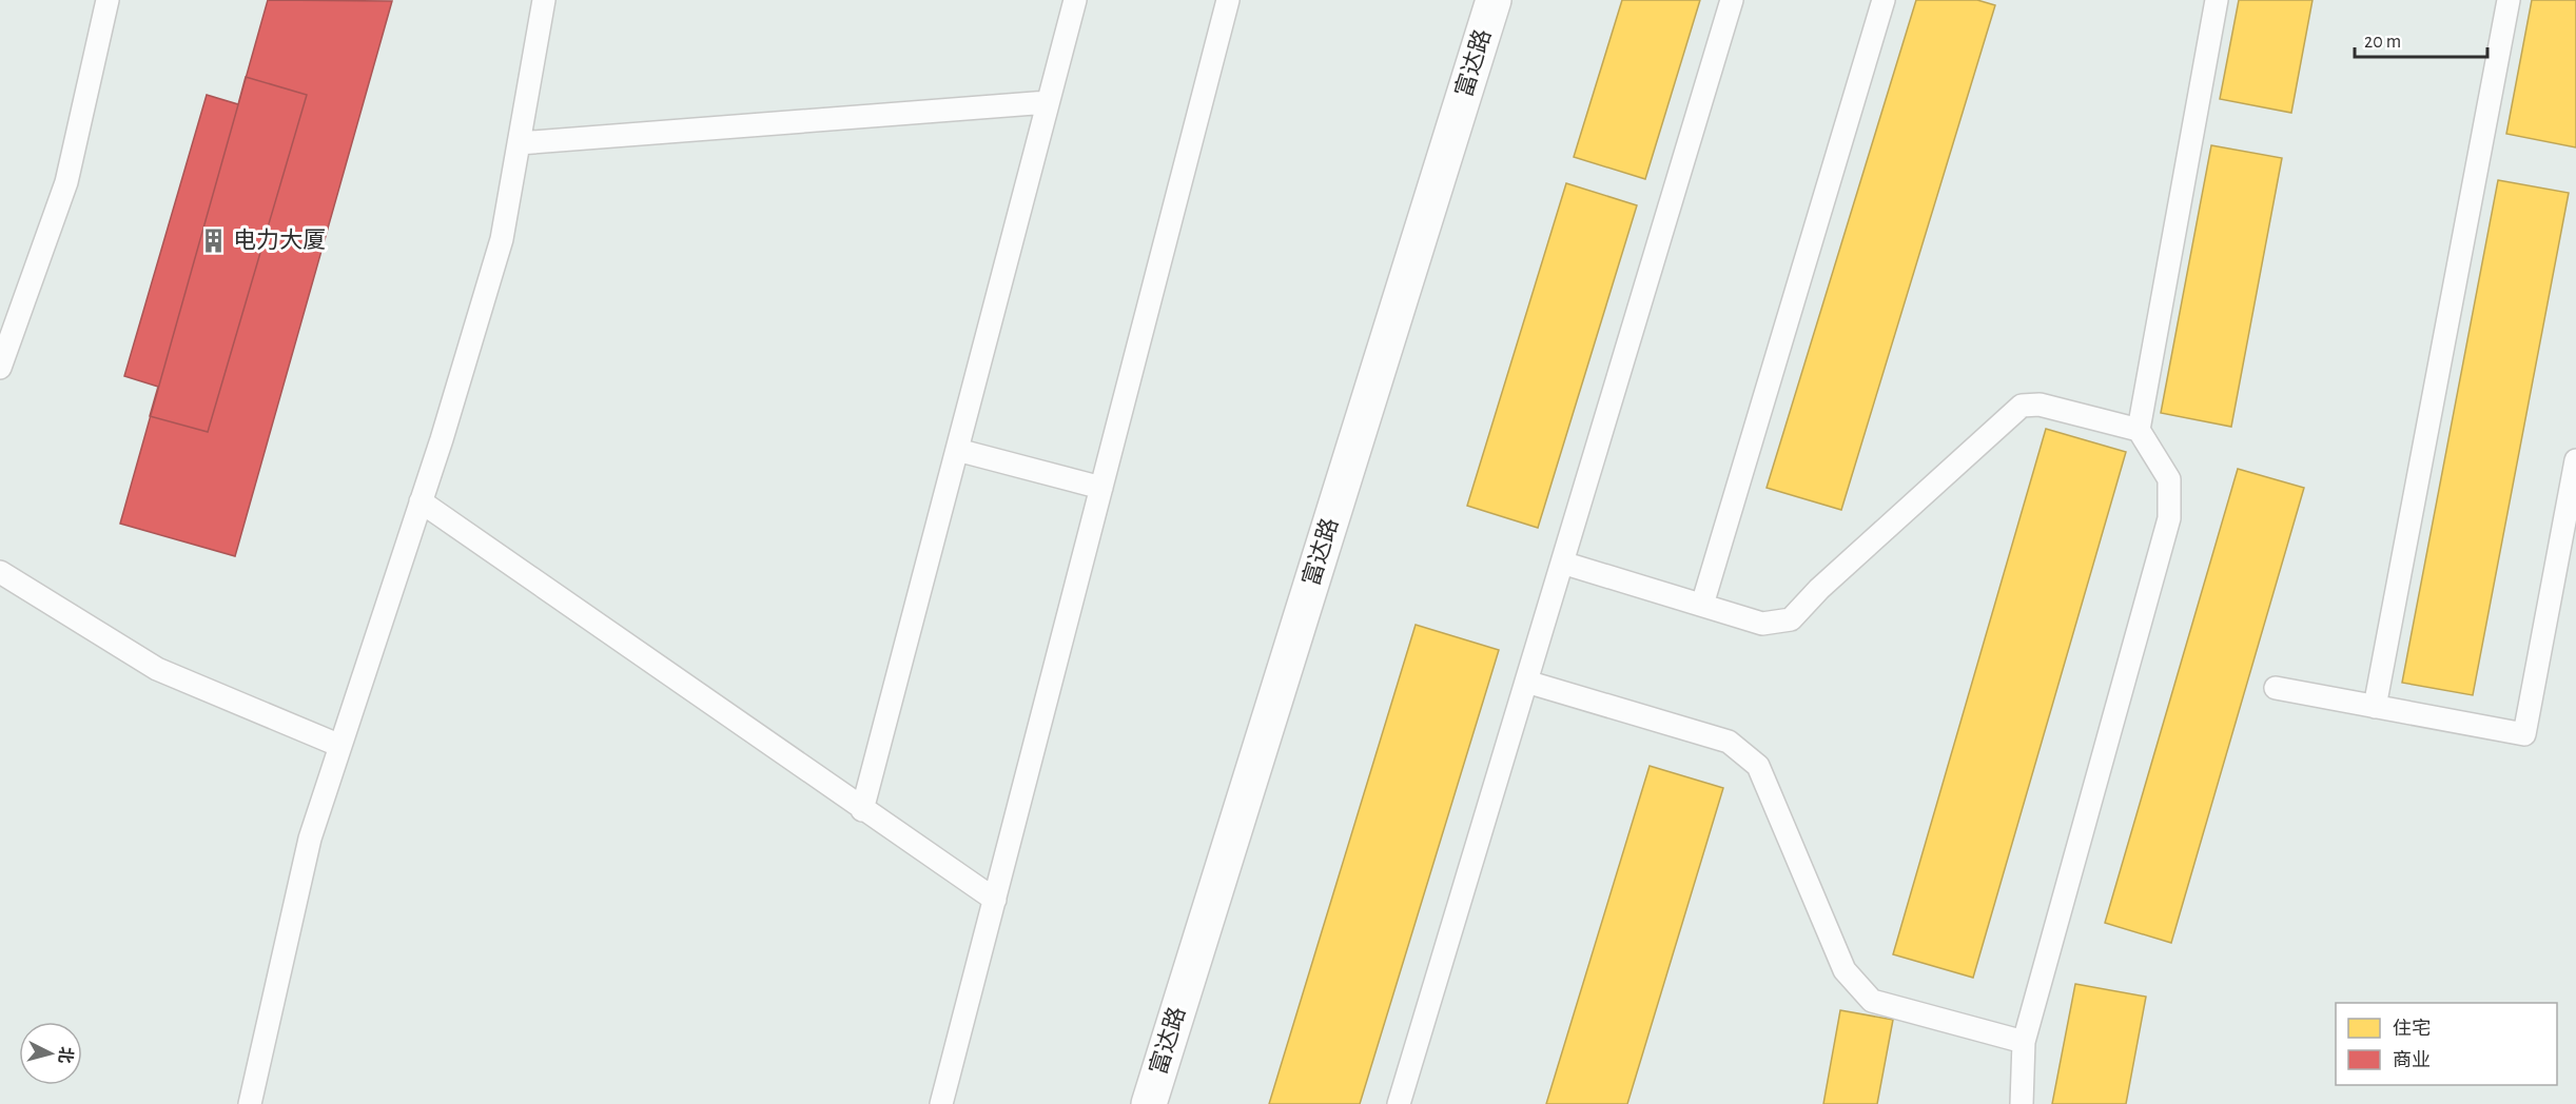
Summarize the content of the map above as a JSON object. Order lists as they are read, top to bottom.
{
  "streets": {
    "street": ["富达路"]
  },
  "places": {
    "building": ["电力大厦"]
  },
  "legend": ["住宅", "商业"],
  "scale_bar": "20 m",
  "north": "right"
}
